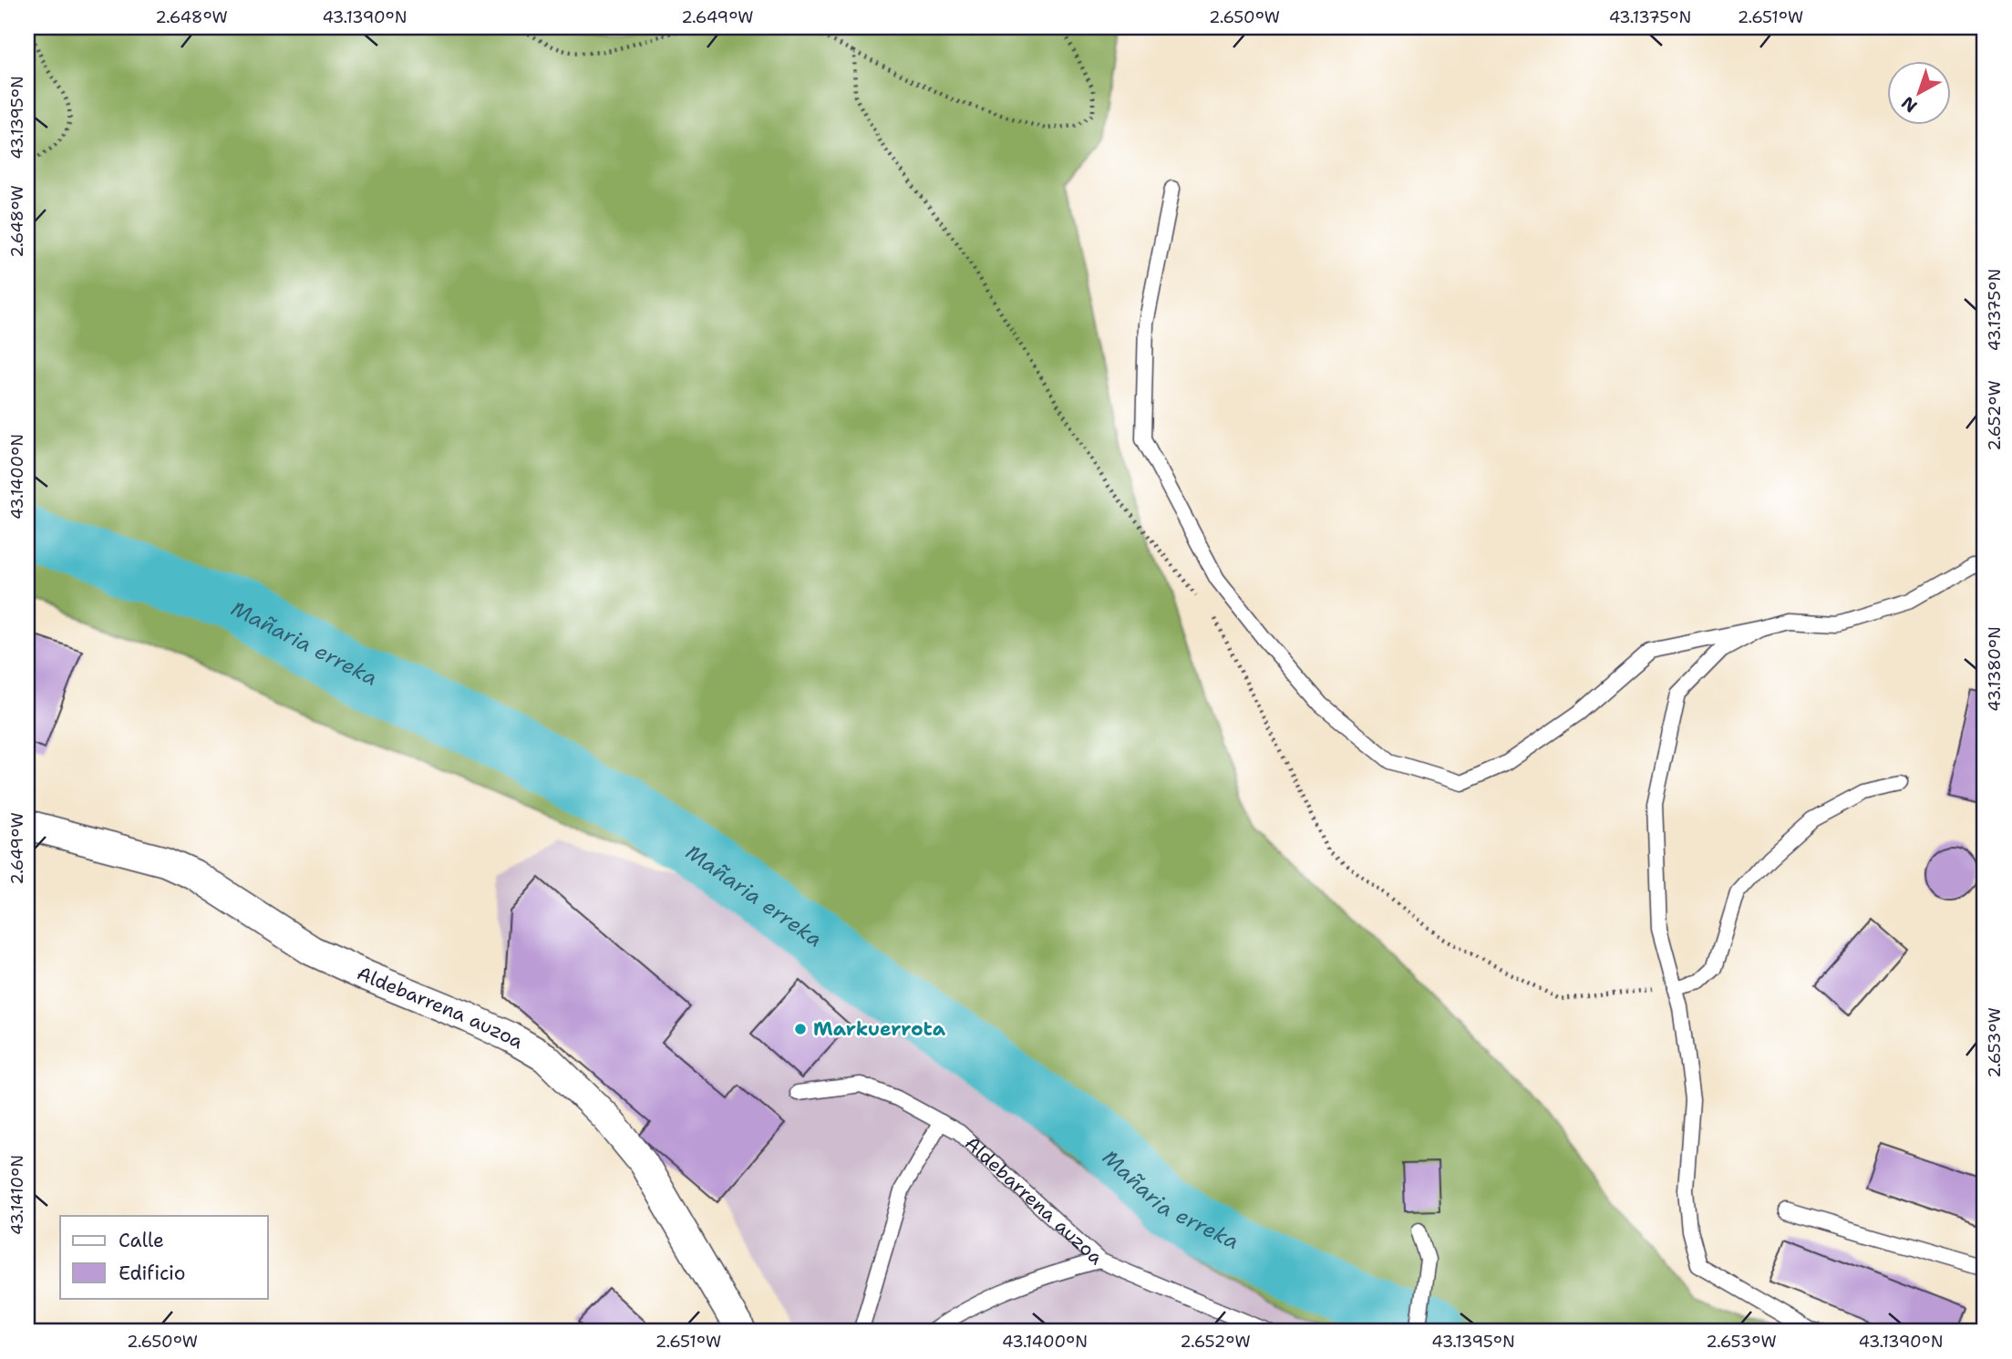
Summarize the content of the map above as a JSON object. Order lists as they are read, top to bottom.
{
  "streets": {
    "street": ["Aldebarrena auzoa"]
  },
  "water": ["Mañaria erreka"],
  "places": ["Markuerrota"],
  "legend": ["Calle", "Edificio"],
  "north": "bottom left",
  "coordinates": [
    "2.648°W",
    "43.1390°N",
    "2.649°W",
    "2.650°W",
    "43.1375°N",
    "2.651°W",
    "43.1395°N",
    "2.652°W",
    "43.1400°N",
    "43.1380°N",
    "2.653°W",
    "43.1410°N"
  ]
}
